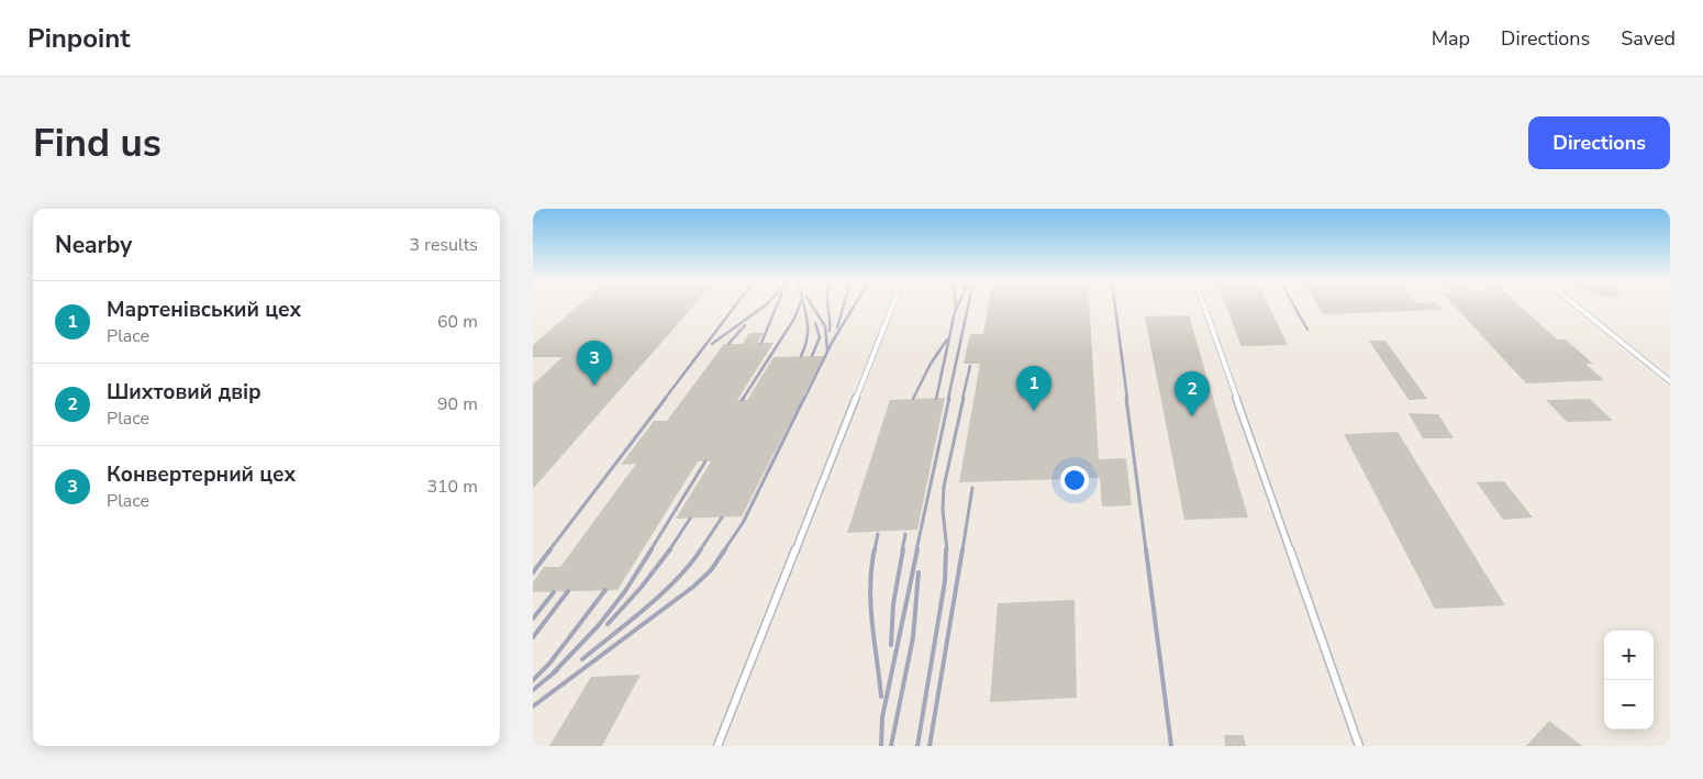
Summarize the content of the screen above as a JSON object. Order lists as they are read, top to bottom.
{
  "page": {
    "header": "Pinpoint",
    "nav": ["Map", "Directions", "Saved"],
    "buttons": "Directions",
    "title": "Find us",
    "heading": ["Nearby", "3 results"],
    "list": [
      {
        "mark": "1",
        "name": "Мартенівський цех",
        "note": "Place",
        "value": "60 m"
      },
      {
        "mark": "2",
        "name": "Шихтовий двір",
        "note": "Place",
        "value": "90 m"
      },
      {
        "mark": "3",
        "name": "Конвертерний цех",
        "note": "Place",
        "value": "310 m"
      }
    ],
    "pins": ["3", "1", "2"],
    "map_buttons": ["+", "−"]
  }
}
